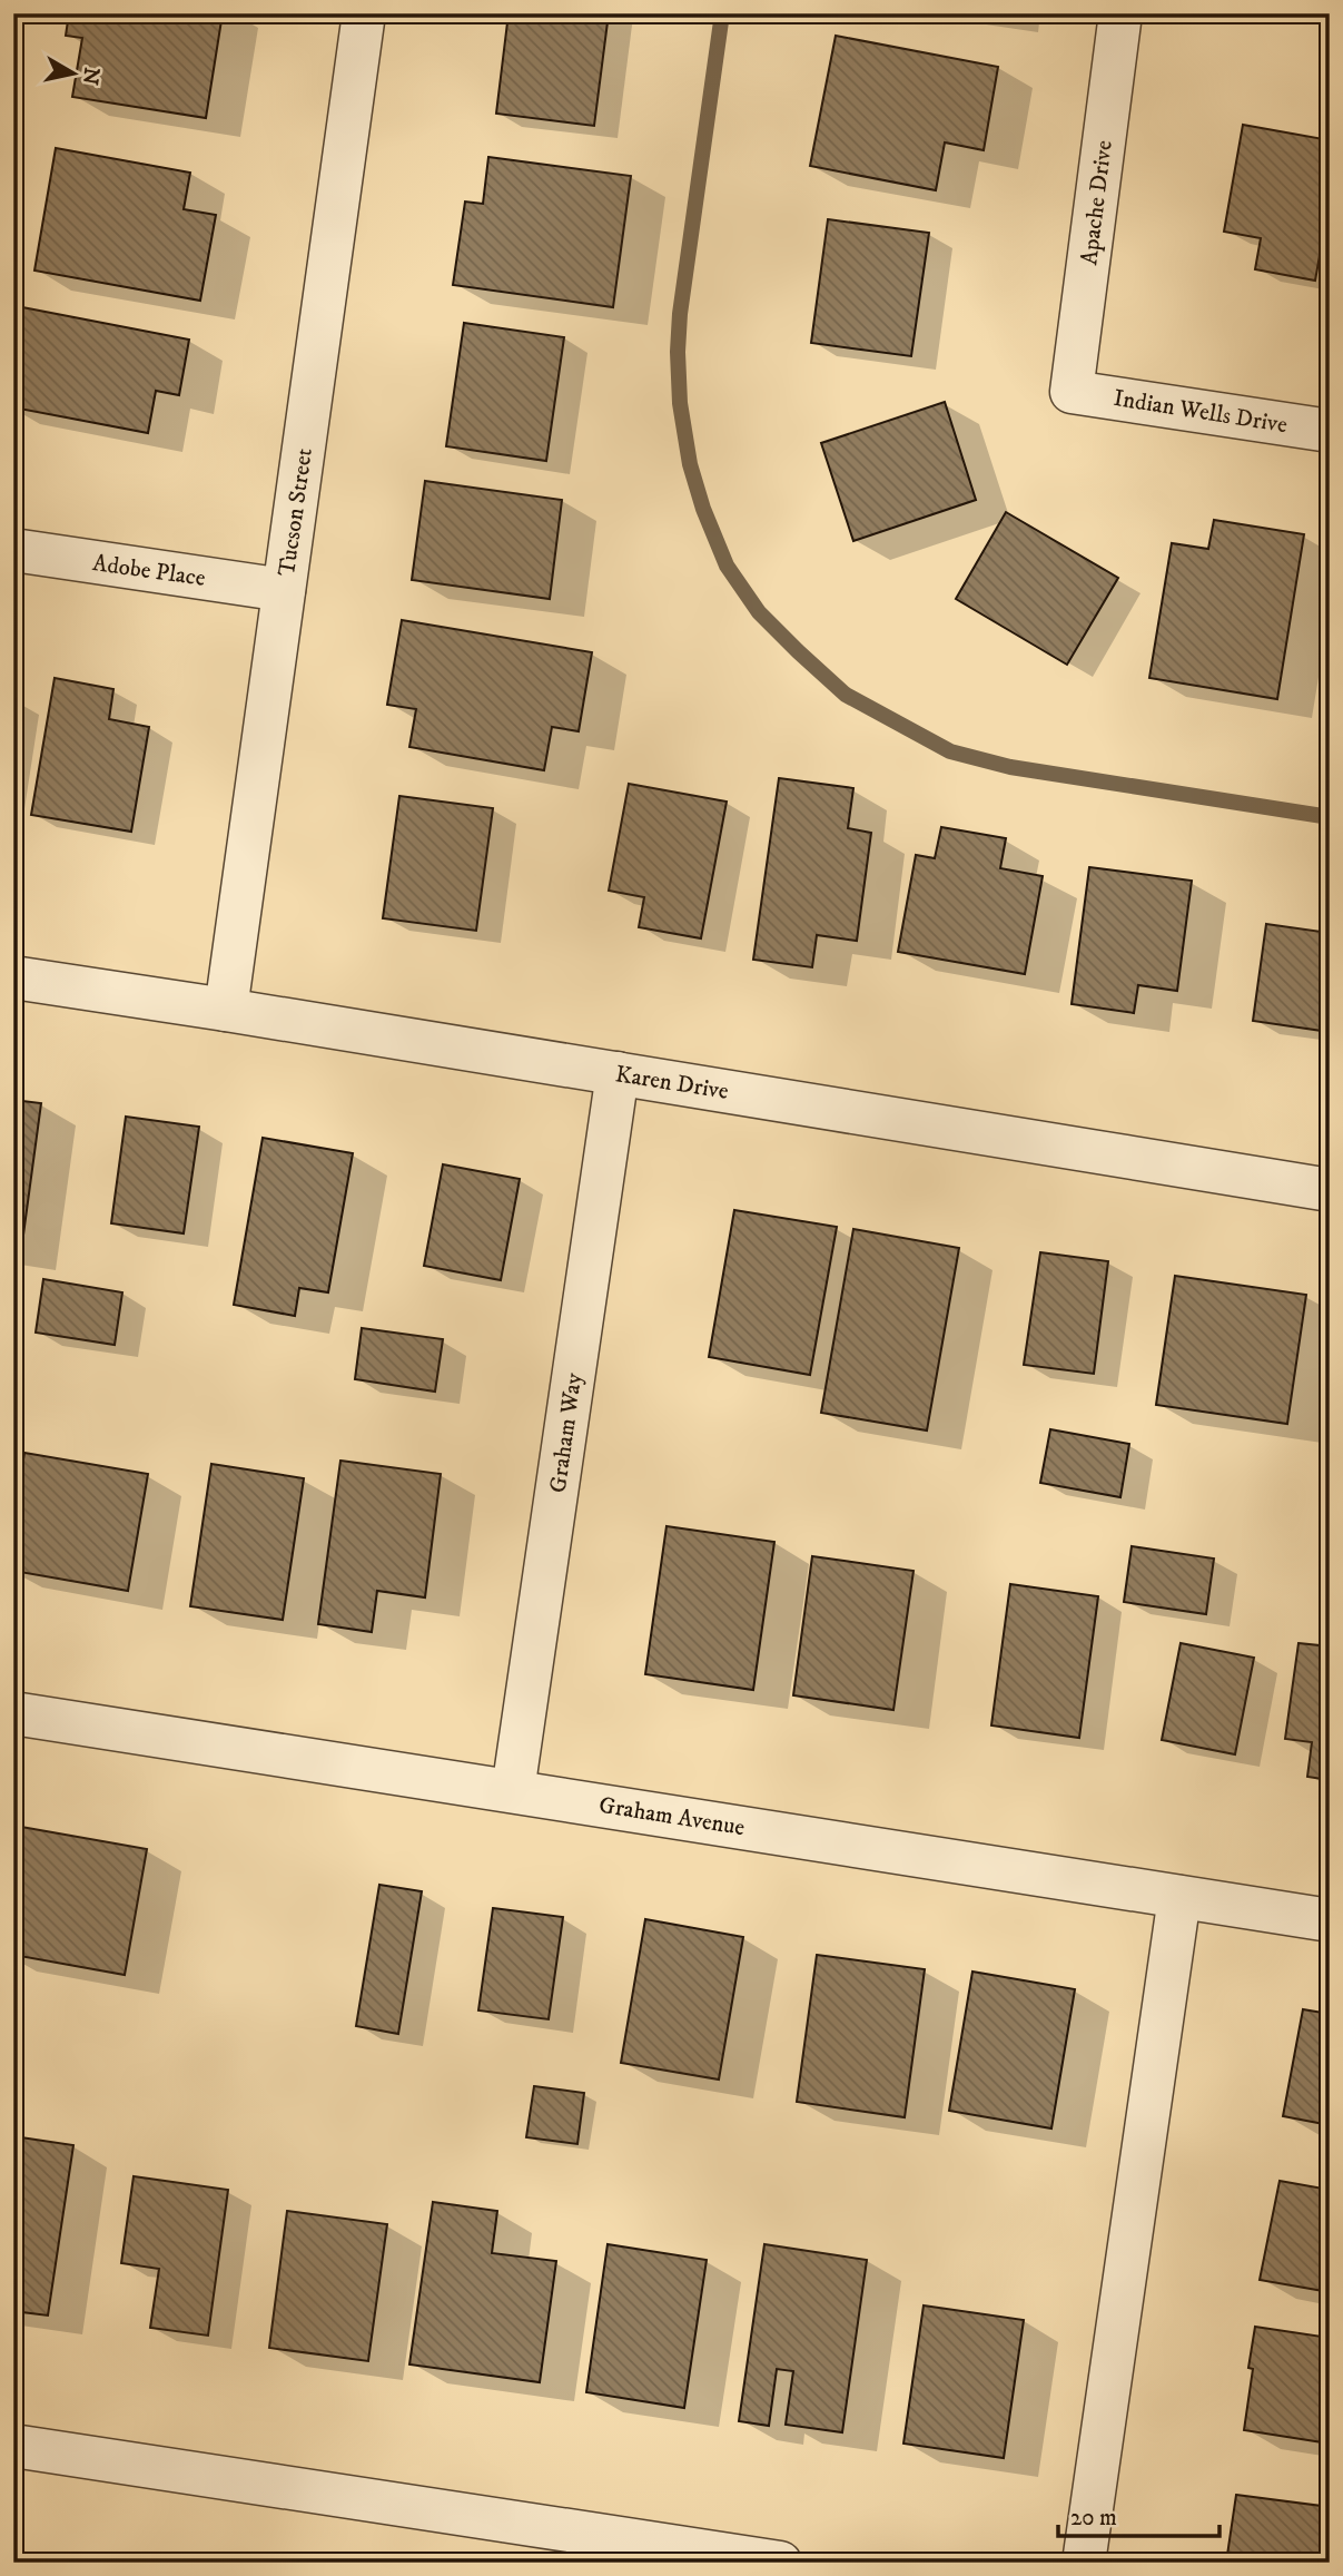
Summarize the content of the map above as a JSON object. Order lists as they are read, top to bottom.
{
  "streets": {
    "street": [
      "Apache Drive",
      "Indian Wells Drive",
      "Tucson Street",
      "Adobe Place",
      "Karen Drive",
      "Graham Way",
      "Graham Avenue"
    ]
  },
  "crossings": [
    ["Apache Drive", "Indian Wells Drive"],
    ["Tucson Street", "Adobe Place"],
    ["Tucson Street", "Karen Drive"],
    ["Karen Drive", "Graham Way"],
    ["Graham Way", "Graham Avenue"]
  ],
  "scale_bar": "20 m",
  "north": "right"
}
